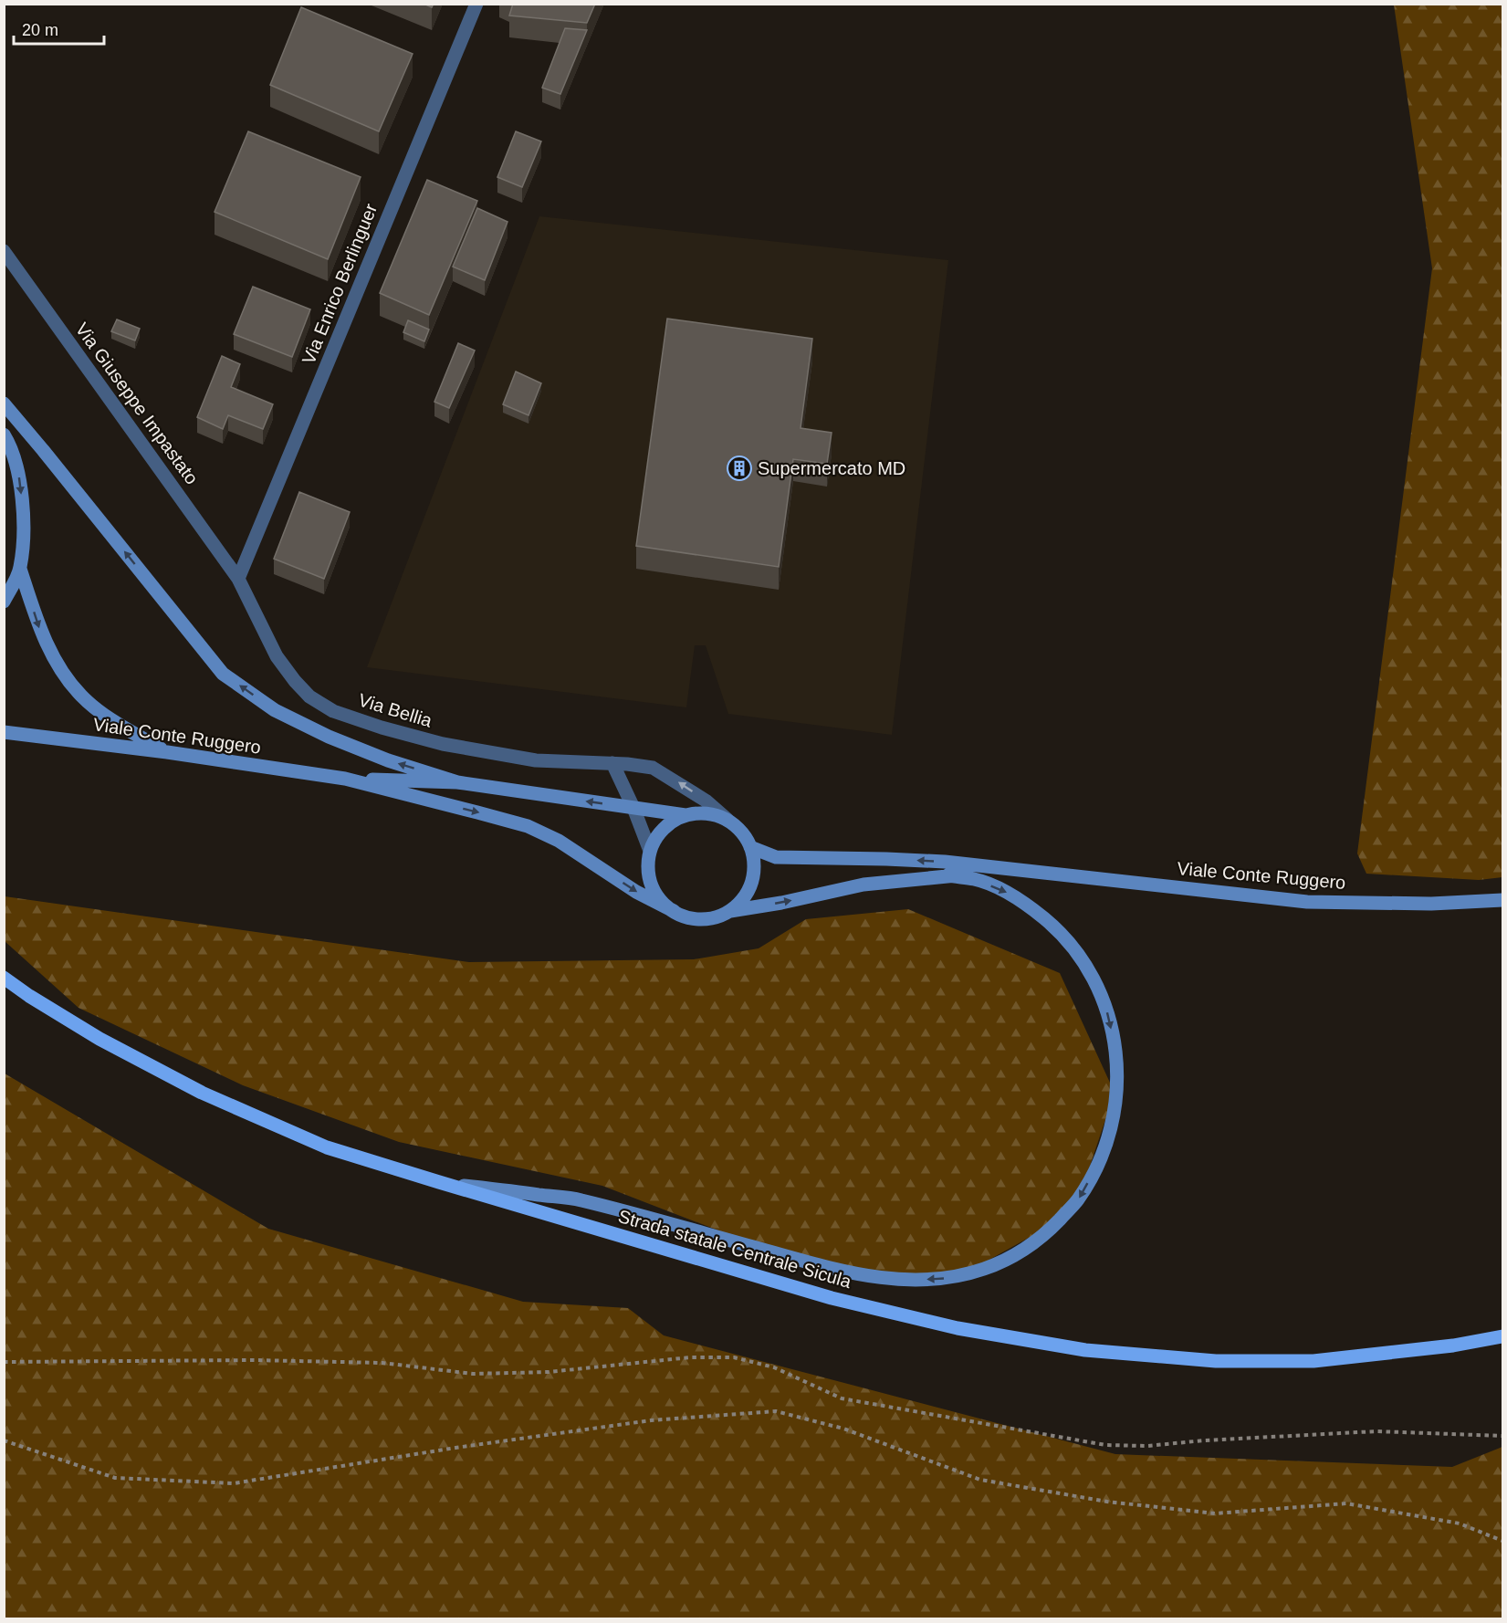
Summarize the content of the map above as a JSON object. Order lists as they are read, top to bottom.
{
  "streets": {
    "main road": ["Viale Conte Ruggero", "Strada statale Centrale Sicula"],
    "street": ["Via Enrico Berlinguer", "Via Giuseppe Impastato", "Via Bellia"]
  },
  "crossings": [
    ["Via Enrico Berlinguer", "Via Giuseppe Impastato"],
    ["Via Enrico Berlinguer", "Via Bellia"],
    ["Via Giuseppe Impastato", "Via Bellia"]
  ],
  "places": {
    "building": ["Supermercato MD"]
  },
  "scale_bar": "20 m"
}
